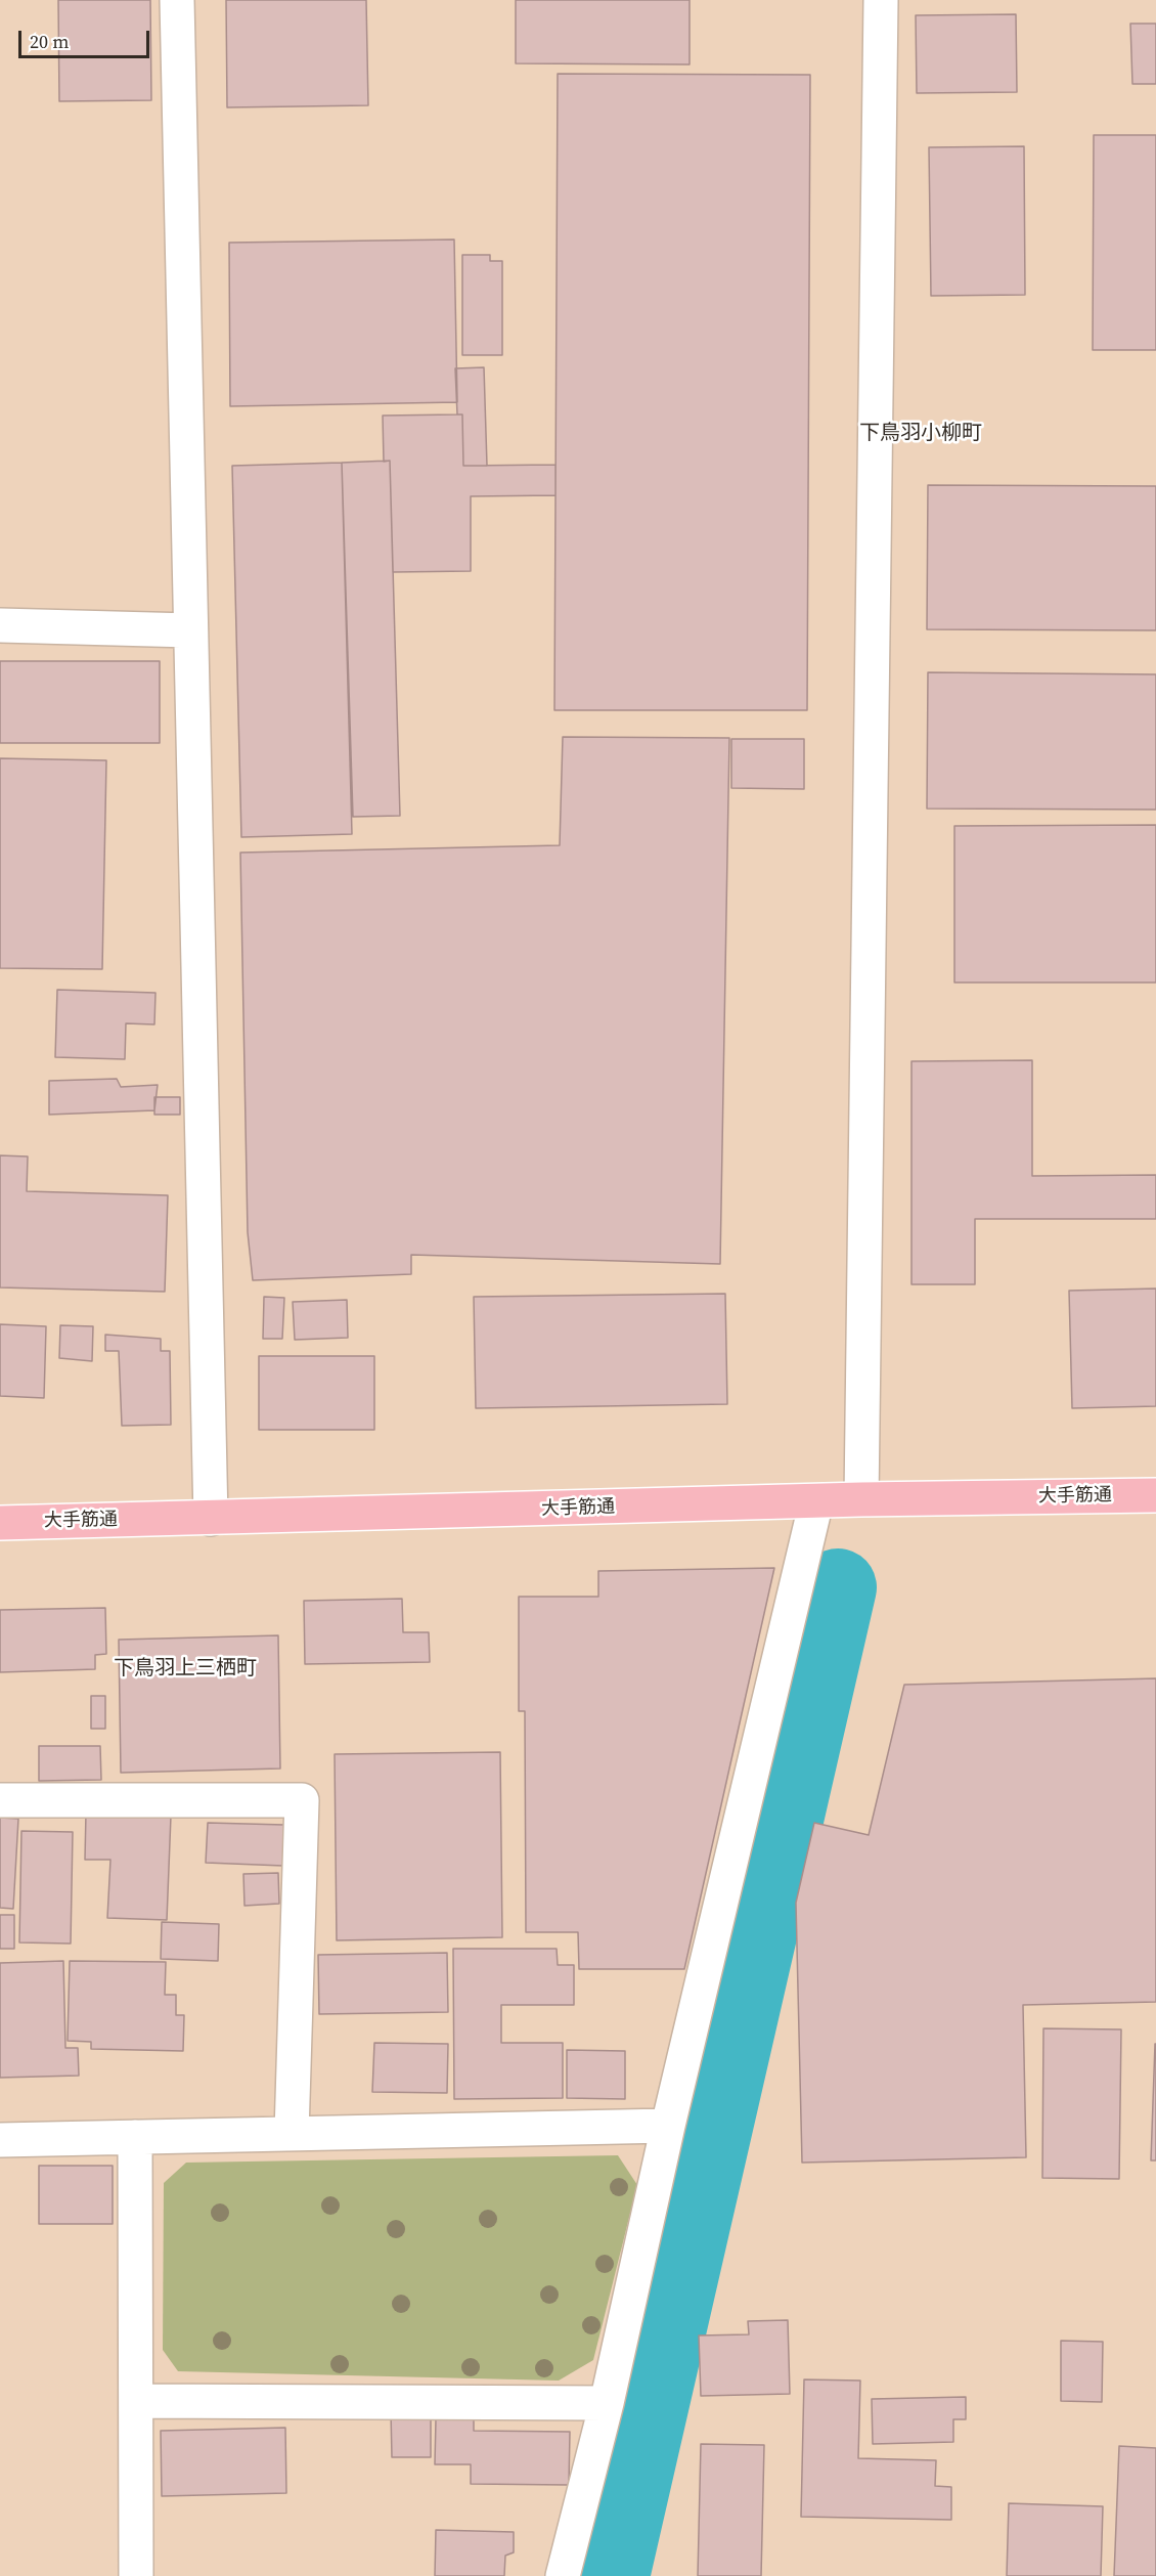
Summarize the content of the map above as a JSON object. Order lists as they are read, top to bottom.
{
  "streets": {
    "main road": ["大手筋通"]
  },
  "districts": ["下鳥羽小柳町", "下鳥羽上三栖町"],
  "scale_bar": "20 m"
}
